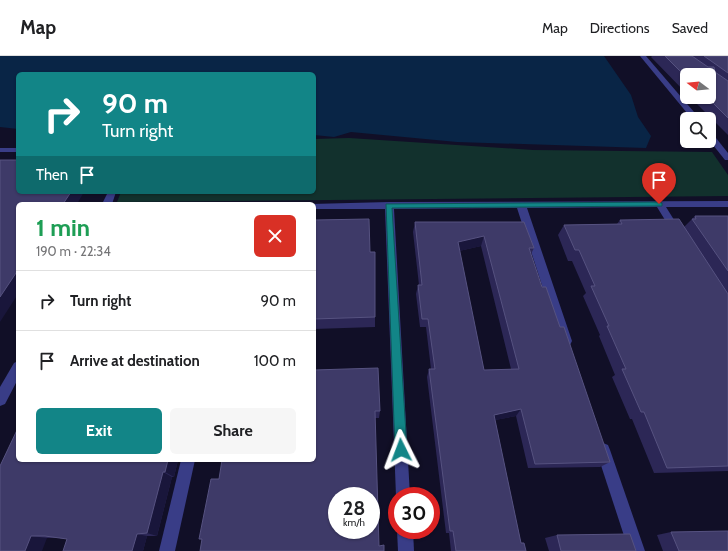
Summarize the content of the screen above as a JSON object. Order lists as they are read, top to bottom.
{
  "north": "left",
  "page": {
    "header": "Map",
    "nav": ["Map", "Directions", "Saved"],
    "turn": ["90 m", "Turn right"],
    "then": "Then",
    "heading": ["1 min", "190 m · 22:34"],
    "list": [
      {
        "name": "Turn right",
        "value": "90 m"
      },
      {
        "name": "Arrive at destination",
        "value": "100 m"
      }
    ],
    "buttons": ["Exit", "Share"],
    "speed": "28 km/h",
    "limit": "30"
  }
}
